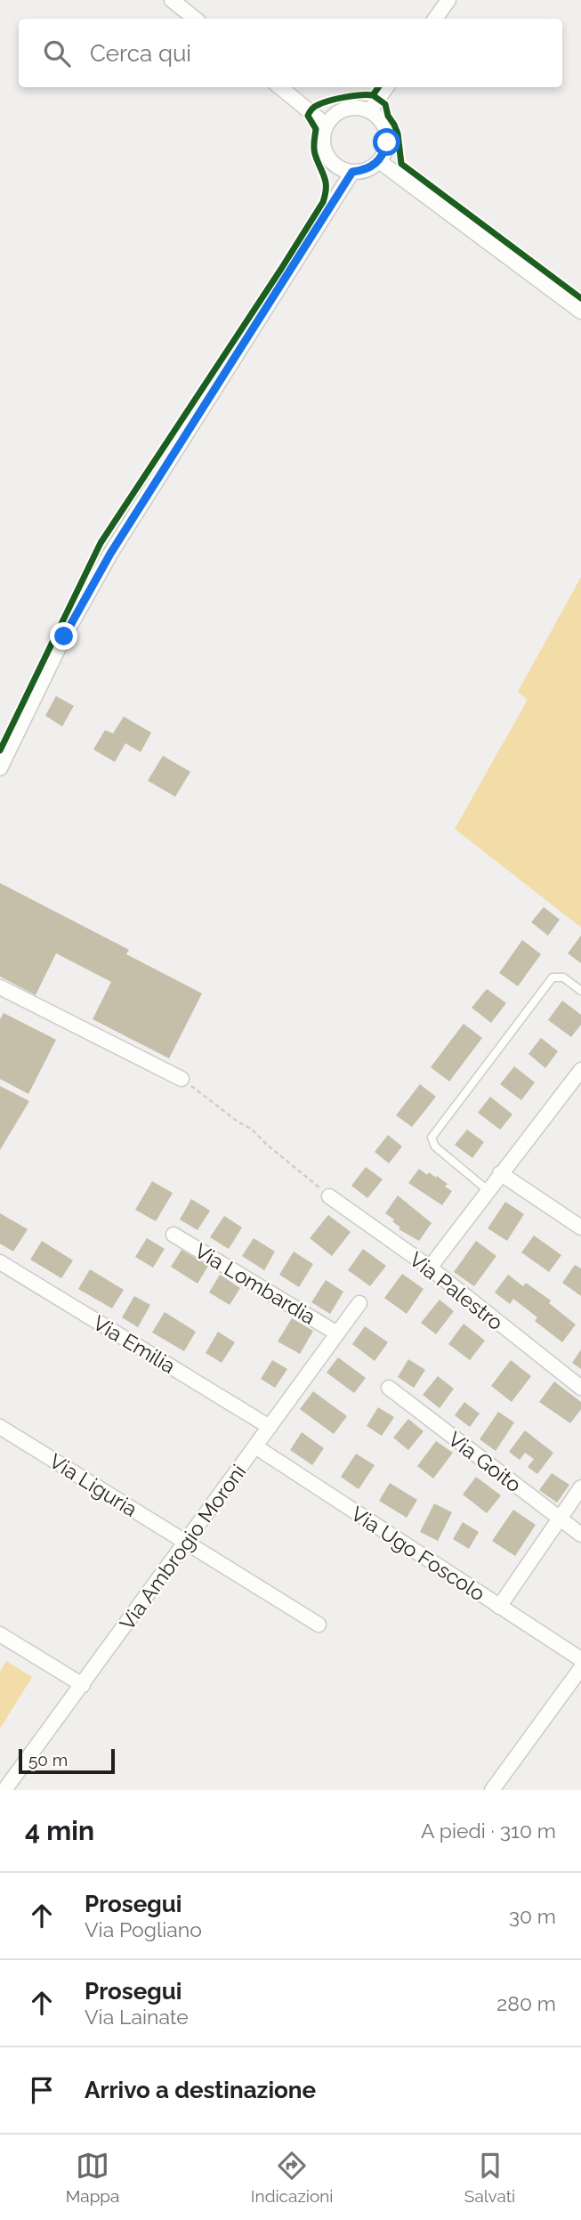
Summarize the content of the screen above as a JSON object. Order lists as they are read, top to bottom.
{
  "streets": {
    "street": [
      "Via Lombardia",
      "Via Palestro",
      "Via Emilia",
      "Via Goito",
      "Via Liguria",
      "Via Ambrogio Moroni",
      "Via Ugo Foscolo"
    ]
  },
  "crossings": [
    ["Via Lombardia", "Via Ambrogio Moroni"],
    ["Via Emilia", "Via Ambrogio Moroni"],
    ["Via Liguria", "Via Ambrogio Moroni"],
    ["Via Ambrogio Moroni", "Via Ugo Foscolo"]
  ],
  "scale_bar": "50 m",
  "page": {
    "search": "Cerca qui",
    "scale": "50 m",
    "heading": ["4 min", "A piedi · 310 m"],
    "list": [
      ["Prosegui", "Via Pogliano", "30 m"],
      ["Prosegui", "Via Lainate", "280 m"],
      "Arrivo a destinazione"
    ],
    "nav": ["Mappa", "Indicazioni", "Salvati"]
  }
}
